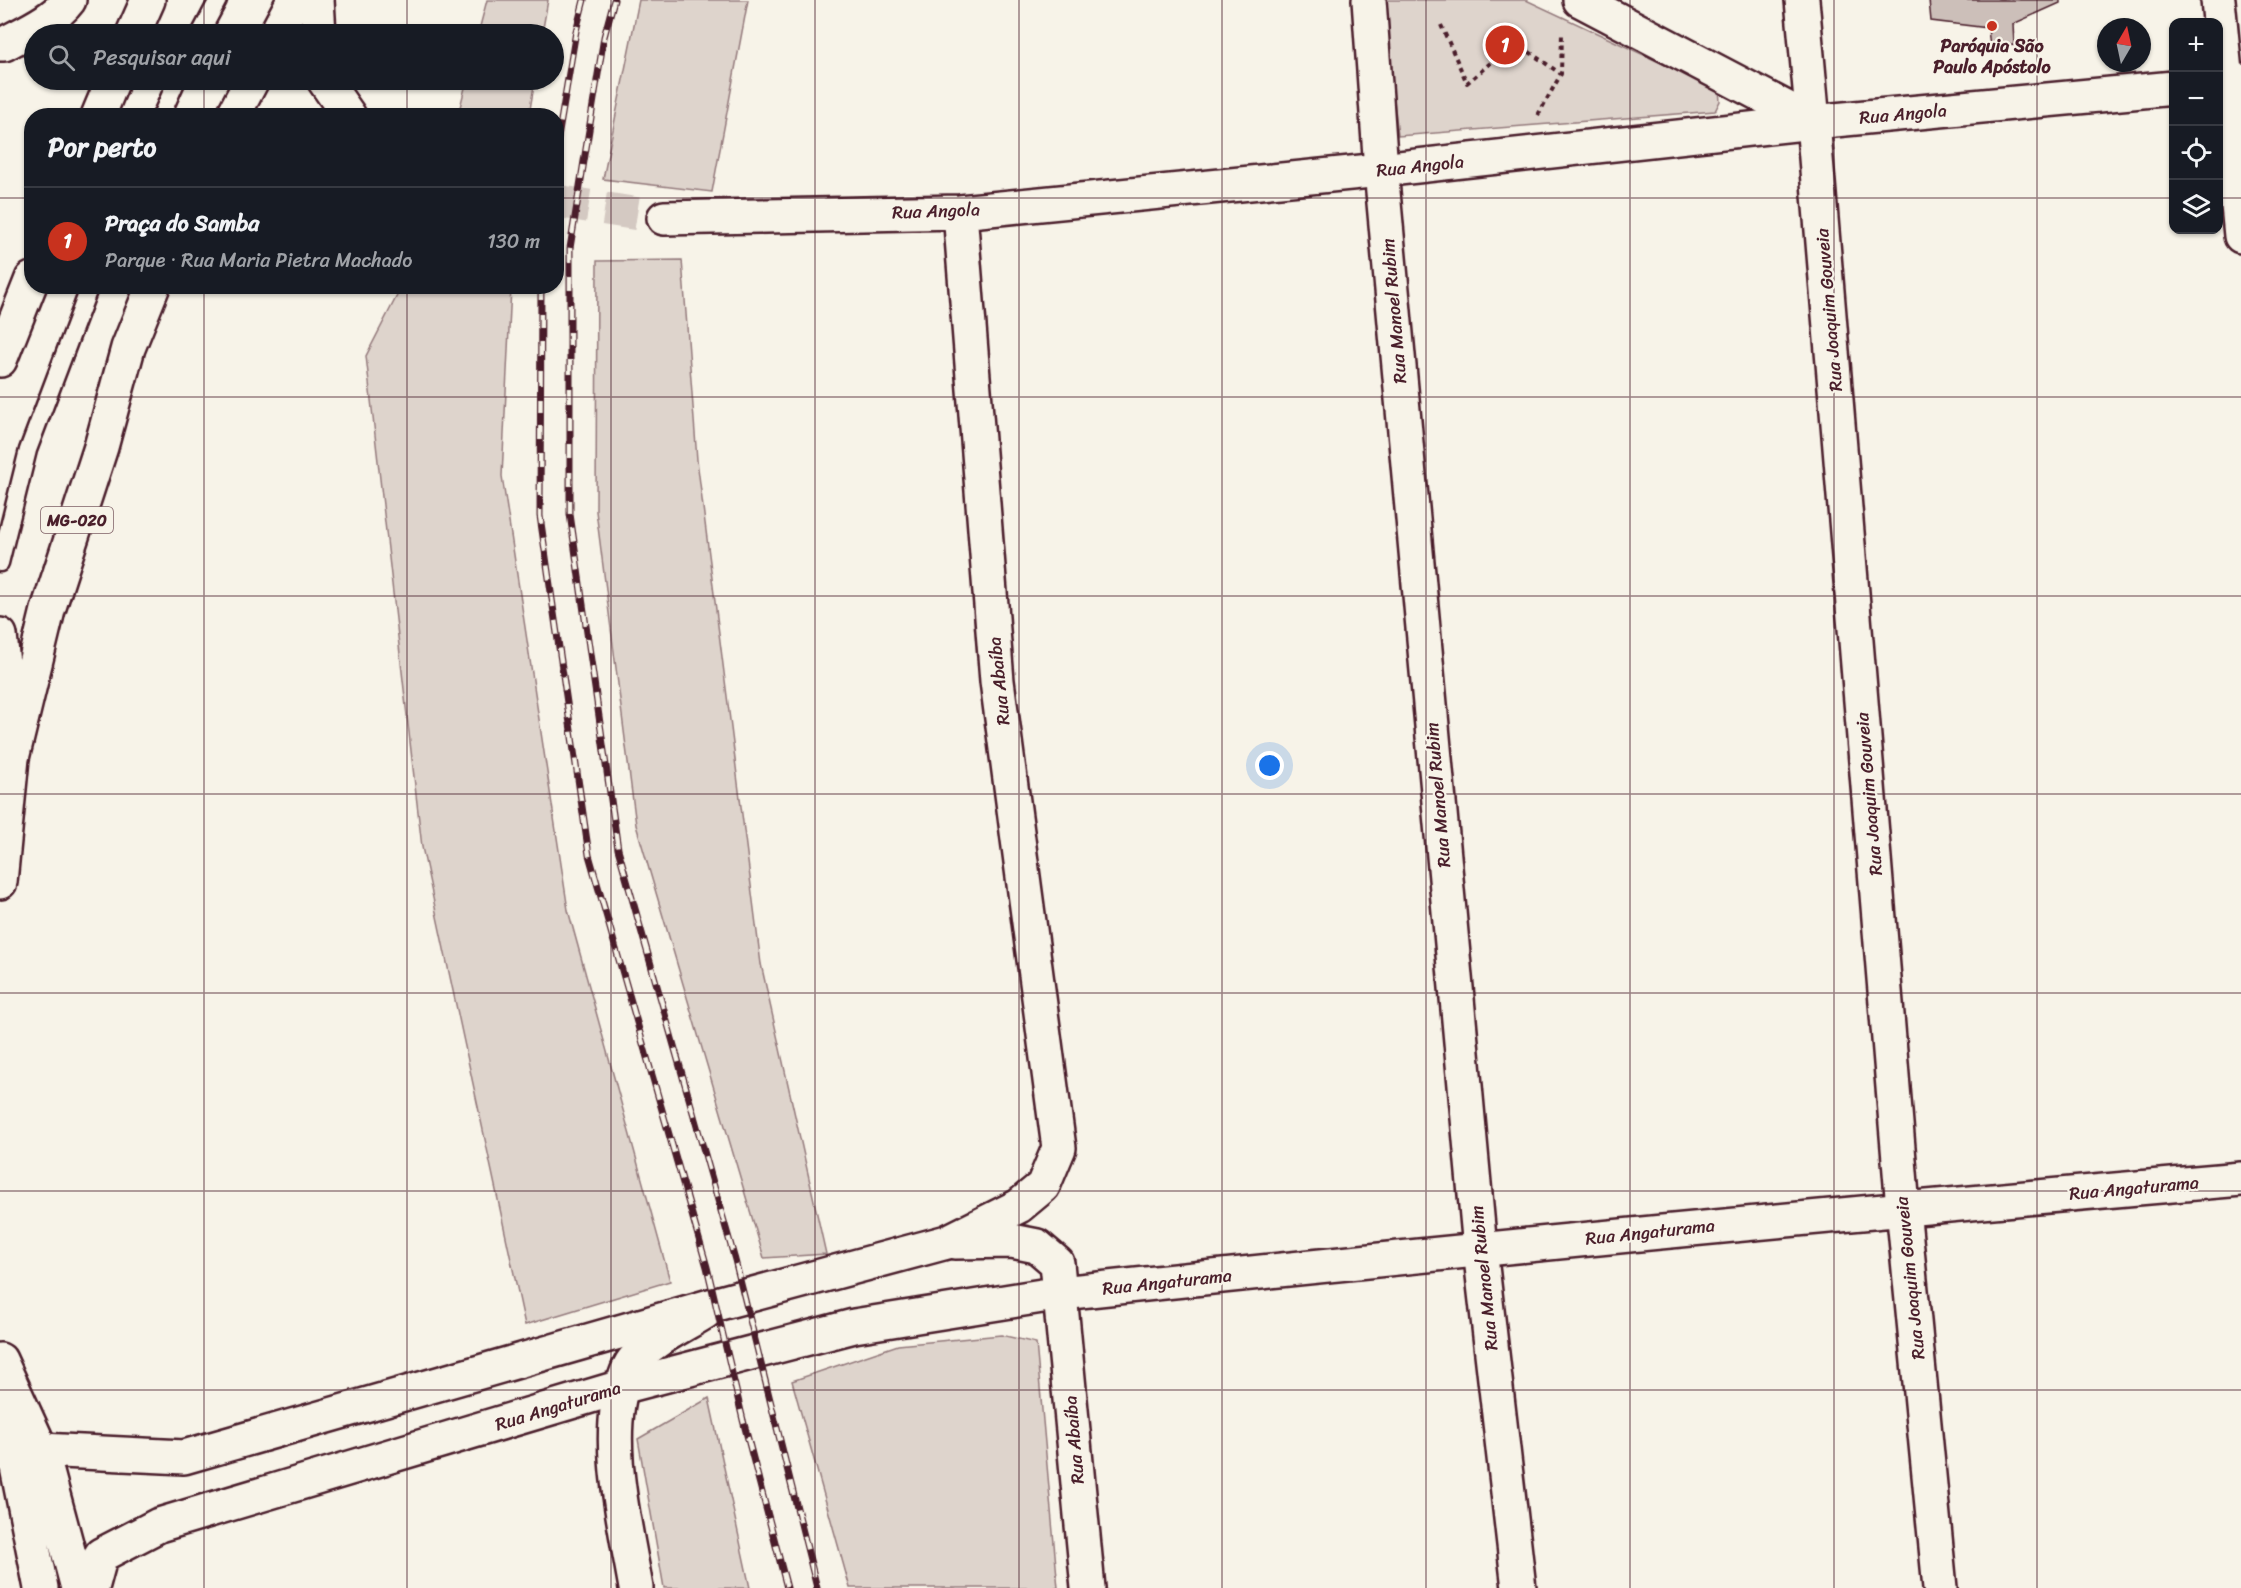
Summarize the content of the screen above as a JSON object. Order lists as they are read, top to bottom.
{
  "streets": {
    "main road": [
      "Rua Angola",
      "Rua Joaquim Gouveia",
      "Rua Manoel Rubim",
      "MG-020",
      "Rua Abaíba",
      "Rua Angaturama"
    ]
  },
  "crossings": [
    ["Rua Angola", "Rua Joaquim Gouveia"],
    ["Rua Angola", "Rua Manoel Rubim"],
    ["Rua Angola", "Rua Abaíba"],
    ["Rua Joaquim Gouveia", "Rua Angaturama"],
    ["Rua Manoel Rubim", "Rua Angaturama"],
    ["Rua Abaíba", "Rua Angaturama"]
  ],
  "places": ["Paróquia São Paulo Apóstolo"],
  "north": "top",
  "page": {
    "map_buttons": ["+", "−"],
    "pins": "1",
    "search": "Pesquisar aqui",
    "heading": "Por perto",
    "list": [
      {
        "mark": "1",
        "name": "Praça do Samba",
        "note": "Parque · Rua Maria Pietra Machado",
        "value": "130 m"
      }
    ]
  }
}
